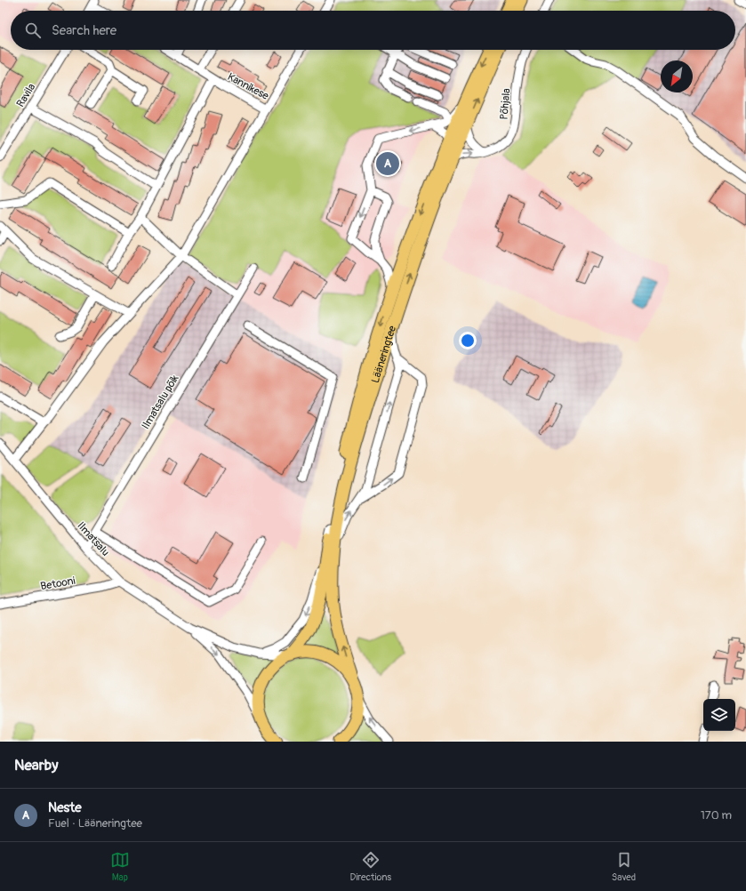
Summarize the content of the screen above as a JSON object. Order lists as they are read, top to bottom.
{
  "streets": {
    "highway": ["Lääneringtee"],
    "street": [
      "Kannikese",
      "Ravila",
      "Põhjala",
      "Ilmatsalu põik",
      "Ilmatsalu",
      "Betooni"
    ]
  },
  "crossings": [
    ["Põhjala", "Lääneringtee"],
    ["Lääneringtee", "Ilmatsalu"],
    ["Ilmatsalu põik", "Ilmatsalu"],
    ["Ilmatsalu", "Betooni"]
  ],
  "north": "bottom left",
  "page": {
    "search": "Search here",
    "pins": "A",
    "heading": "Nearby",
    "list": [
      {
        "mark": "A",
        "name": "Neste",
        "note": "Fuel · Lääneringtee",
        "value": "170 m"
      }
    ],
    "nav": ["Map", "Directions", "Saved"]
  }
}
